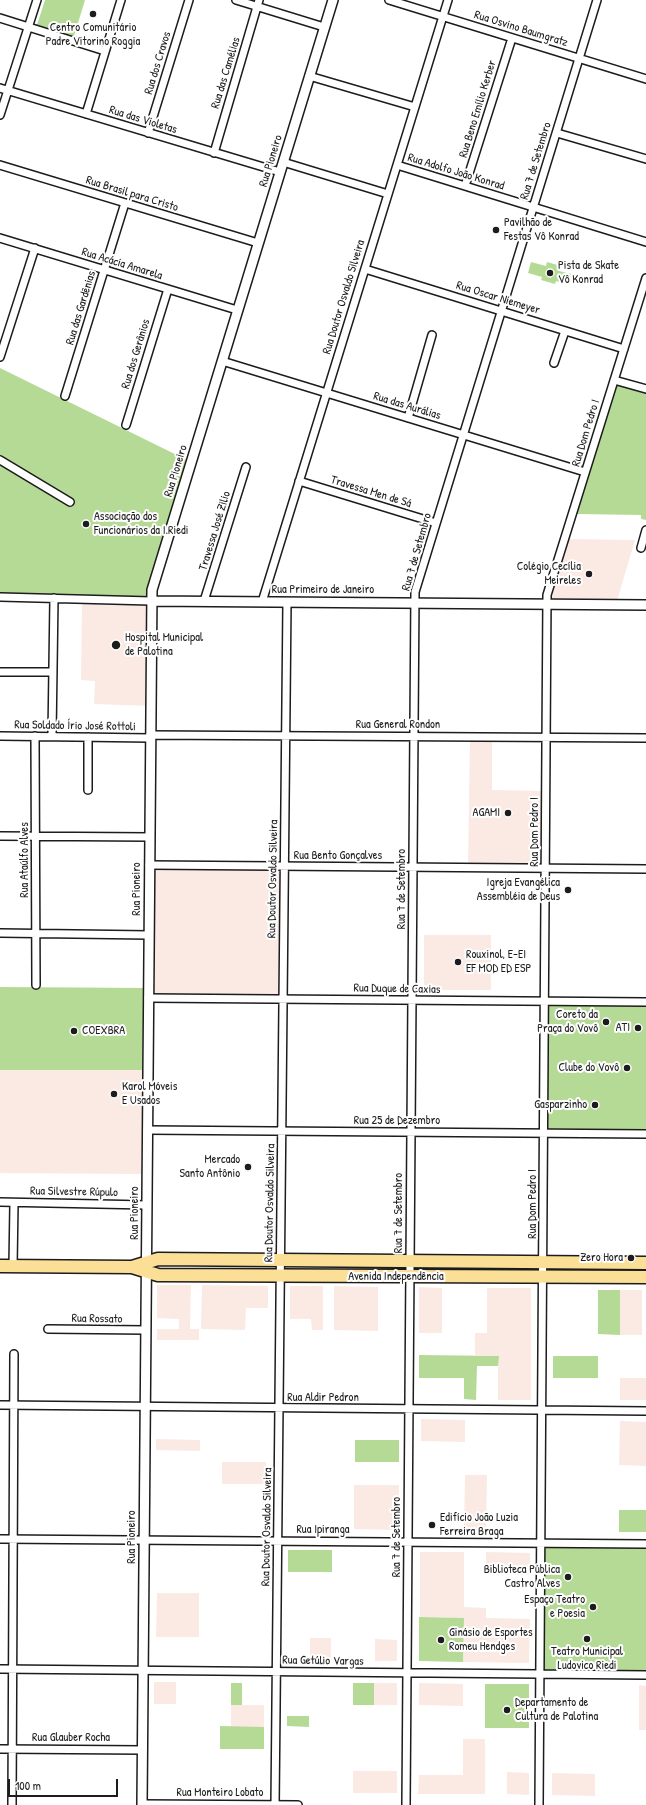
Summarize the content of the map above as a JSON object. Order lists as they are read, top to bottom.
{
  "streets": {
    "main road": ["Avenida Independência"],
    "street": [
      "Rua Osvino Baumgratz",
      "Rua dos Cravos",
      "Rua das Camélias",
      "Rua Beno Emílio Kerber",
      "Rua das Violetas",
      "Rua Pioneiro",
      "Rua 7 de Setembro",
      "Rua Adolfo João Konrad",
      "Rua Brasil para Cristo",
      "Rua Acácia Amarela",
      "Rua Doutor Osvaldo Silveira",
      "Rua Oscar Niemeyer",
      "Rua das Gardênias",
      "Rua dos Gerânios",
      "Rua das Aurálias",
      "Rua Dom Pedro I",
      "Travessa Men de Sá",
      "Travessa José Zilio",
      "Rua Primeiro de Janeiro",
      "Rua General Rondon",
      "Rua Soldado Írio José Rottoli",
      "Rua Bento Gonçalves",
      "Rua Ataúlfo Alves",
      "Rua Duque de Caxias",
      "Rua 25 de Dezembro",
      "Rua Silvestre Rúpulo",
      "Rua Rossato",
      "Rua Aldir Pedron",
      "Rua Ipiranga",
      "Rua Getúlio Vargas",
      "Rua Glauber Rocha",
      "Rua Monteiro Lobato"
    ]
  },
  "crossings": [
    ["Rua Osvino Baumgratz", "Rua Beno Emílio Kerber"],
    ["Rua Osvino Baumgratz", "Rua 7 de Setembro"],
    ["Rua Osvino Baumgratz", "Rua Doutor Osvaldo Silveira"],
    ["Rua dos Cravos", "Rua das Violetas"],
    ["Rua das Camélias", "Rua das Violetas"],
    ["Rua Beno Emílio Kerber", "Rua Adolfo João Konrad"],
    ["Rua das Violetas", "Rua Pioneiro"],
    ["Rua Pioneiro", "Rua Brasil para Cristo"],
    ["Rua Pioneiro", "Rua Acácia Amarela"],
    ["Rua Pioneiro", "Rua das Aurálias"],
    ["Rua Pioneiro", "Rua Primeiro de Janeiro"],
    ["Rua Pioneiro", "Rua General Rondon"],
    ["Rua Pioneiro", "Rua Soldado Írio José Rottoli"],
    ["Rua Pioneiro", "Rua Bento Gonçalves"],
    ["Rua Pioneiro", "Rua Duque de Caxias"],
    ["Rua Pioneiro", "Rua 25 de Dezembro"],
    ["Rua Pioneiro", "Rua Silvestre Rúpulo"],
    ["Rua Pioneiro", "Avenida Independência"],
    ["Rua Pioneiro", "Rua Rossato"],
    ["Rua Pioneiro", "Rua Aldir Pedron"],
    ["Rua Pioneiro", "Rua Ipiranga"],
    ["Rua Pioneiro", "Rua Getúlio Vargas"],
    ["Rua Pioneiro", "Rua Glauber Rocha"],
    ["Rua Pioneiro", "Rua Monteiro Lobato"],
    ["Rua 7 de Setembro", "Rua Adolfo João Konrad"],
    ["Rua 7 de Setembro", "Rua Oscar Niemeyer"],
    ["Rua 7 de Setembro", "Rua das Aurálias"],
    ["Rua 7 de Setembro", "Travessa Men de Sá"],
    ["Rua 7 de Setembro", "Rua Primeiro de Janeiro"],
    ["Rua 7 de Setembro", "Rua General Rondon"],
    ["Rua 7 de Setembro", "Rua Bento Gonçalves"],
    ["Rua 7 de Setembro", "Rua Duque de Caxias"],
    ["Rua 7 de Setembro", "Rua 25 de Dezembro"],
    ["Rua 7 de Setembro", "Avenida Independência"],
    ["Rua 7 de Setembro", "Rua Aldir Pedron"],
    ["Rua 7 de Setembro", "Rua Ipiranga"],
    ["Rua 7 de Setembro", "Rua Getúlio Vargas"],
    ["Rua Adolfo João Konrad", "Rua Doutor Osvaldo Silveira"],
    ["Rua Brasil para Cristo", "Rua das Gardênias"],
    ["Rua Acácia Amarela", "Rua das Gardênias"],
    ["Rua Acácia Amarela", "Rua dos Gerânios"],
    ["Rua Doutor Osvaldo Silveira", "Rua Oscar Niemeyer"],
    ["Rua Doutor Osvaldo Silveira", "Rua das Aurálias"],
    ["Rua Doutor Osvaldo Silveira", "Travessa Men de Sá"],
    ["Rua Doutor Osvaldo Silveira", "Rua Primeiro de Janeiro"],
    ["Rua Doutor Osvaldo Silveira", "Rua General Rondon"],
    ["Rua Doutor Osvaldo Silveira", "Rua Bento Gonçalves"],
    ["Rua Doutor Osvaldo Silveira", "Rua Duque de Caxias"],
    ["Rua Doutor Osvaldo Silveira", "Rua 25 de Dezembro"],
    ["Rua Doutor Osvaldo Silveira", "Avenida Independência"],
    ["Rua Doutor Osvaldo Silveira", "Rua Aldir Pedron"],
    ["Rua Doutor Osvaldo Silveira", "Rua Ipiranga"],
    ["Rua Doutor Osvaldo Silveira", "Rua Getúlio Vargas"],
    ["Rua Doutor Osvaldo Silveira", "Rua Monteiro Lobato"],
    ["Rua Oscar Niemeyer", "Rua Dom Pedro I"],
    ["Rua das Aurálias", "Rua Dom Pedro I"],
    ["Rua Dom Pedro I", "Rua Primeiro de Janeiro"],
    ["Rua Dom Pedro I", "Rua General Rondon"],
    ["Rua Dom Pedro I", "Rua Bento Gonçalves"],
    ["Rua Dom Pedro I", "Rua Duque de Caxias"],
    ["Rua Dom Pedro I", "Rua 25 de Dezembro"],
    ["Rua Dom Pedro I", "Avenida Independência"],
    ["Rua Dom Pedro I", "Rua Aldir Pedron"],
    ["Rua Dom Pedro I", "Rua Ipiranga"],
    ["Rua Dom Pedro I", "Rua Getúlio Vargas"],
    ["Travessa José Zilio", "Rua Primeiro de Janeiro"],
    ["Rua General Rondon", "Rua Soldado Írio José Rottoli"],
    ["Rua Soldado Írio José Rottoli", "Rua Ataúlfo Alves"]
  ],
  "places": [
    "Centro Comunitário Padre Vitorino Roggia",
    "Pavilhão de Festas Vô Konrad",
    "Pista de Skate Vô Konrad",
    "Associação dos Funcionários da I.Riedi",
    "Colégio Cecília Meireles",
    "Hospital Municipal de Palotina",
    "AGAMI",
    "Igreja Evangélica Assembléia de Deus",
    "Rouxinol, E-EI EF MOD ED ESP",
    "Coreto da Praça do Vovô",
    "ATI",
    "COEXBRA",
    "Clube do Vovô",
    "Karol Móveis E Usados",
    "Gasparzinho",
    "Mercado Santo Antônio",
    "Zero Hora",
    "Edifício João Luzia Ferreira Braga",
    "Biblioteca Pública Castro Alves",
    "Espaço Teatro e Poesia",
    "Teatro Municipal Ludovico Riedi",
    "Ginásio de Esportes Romeu Hendges",
    "Departamento de Cultura de Palotina"
  ],
  "scale_bar": "100 m"
}
